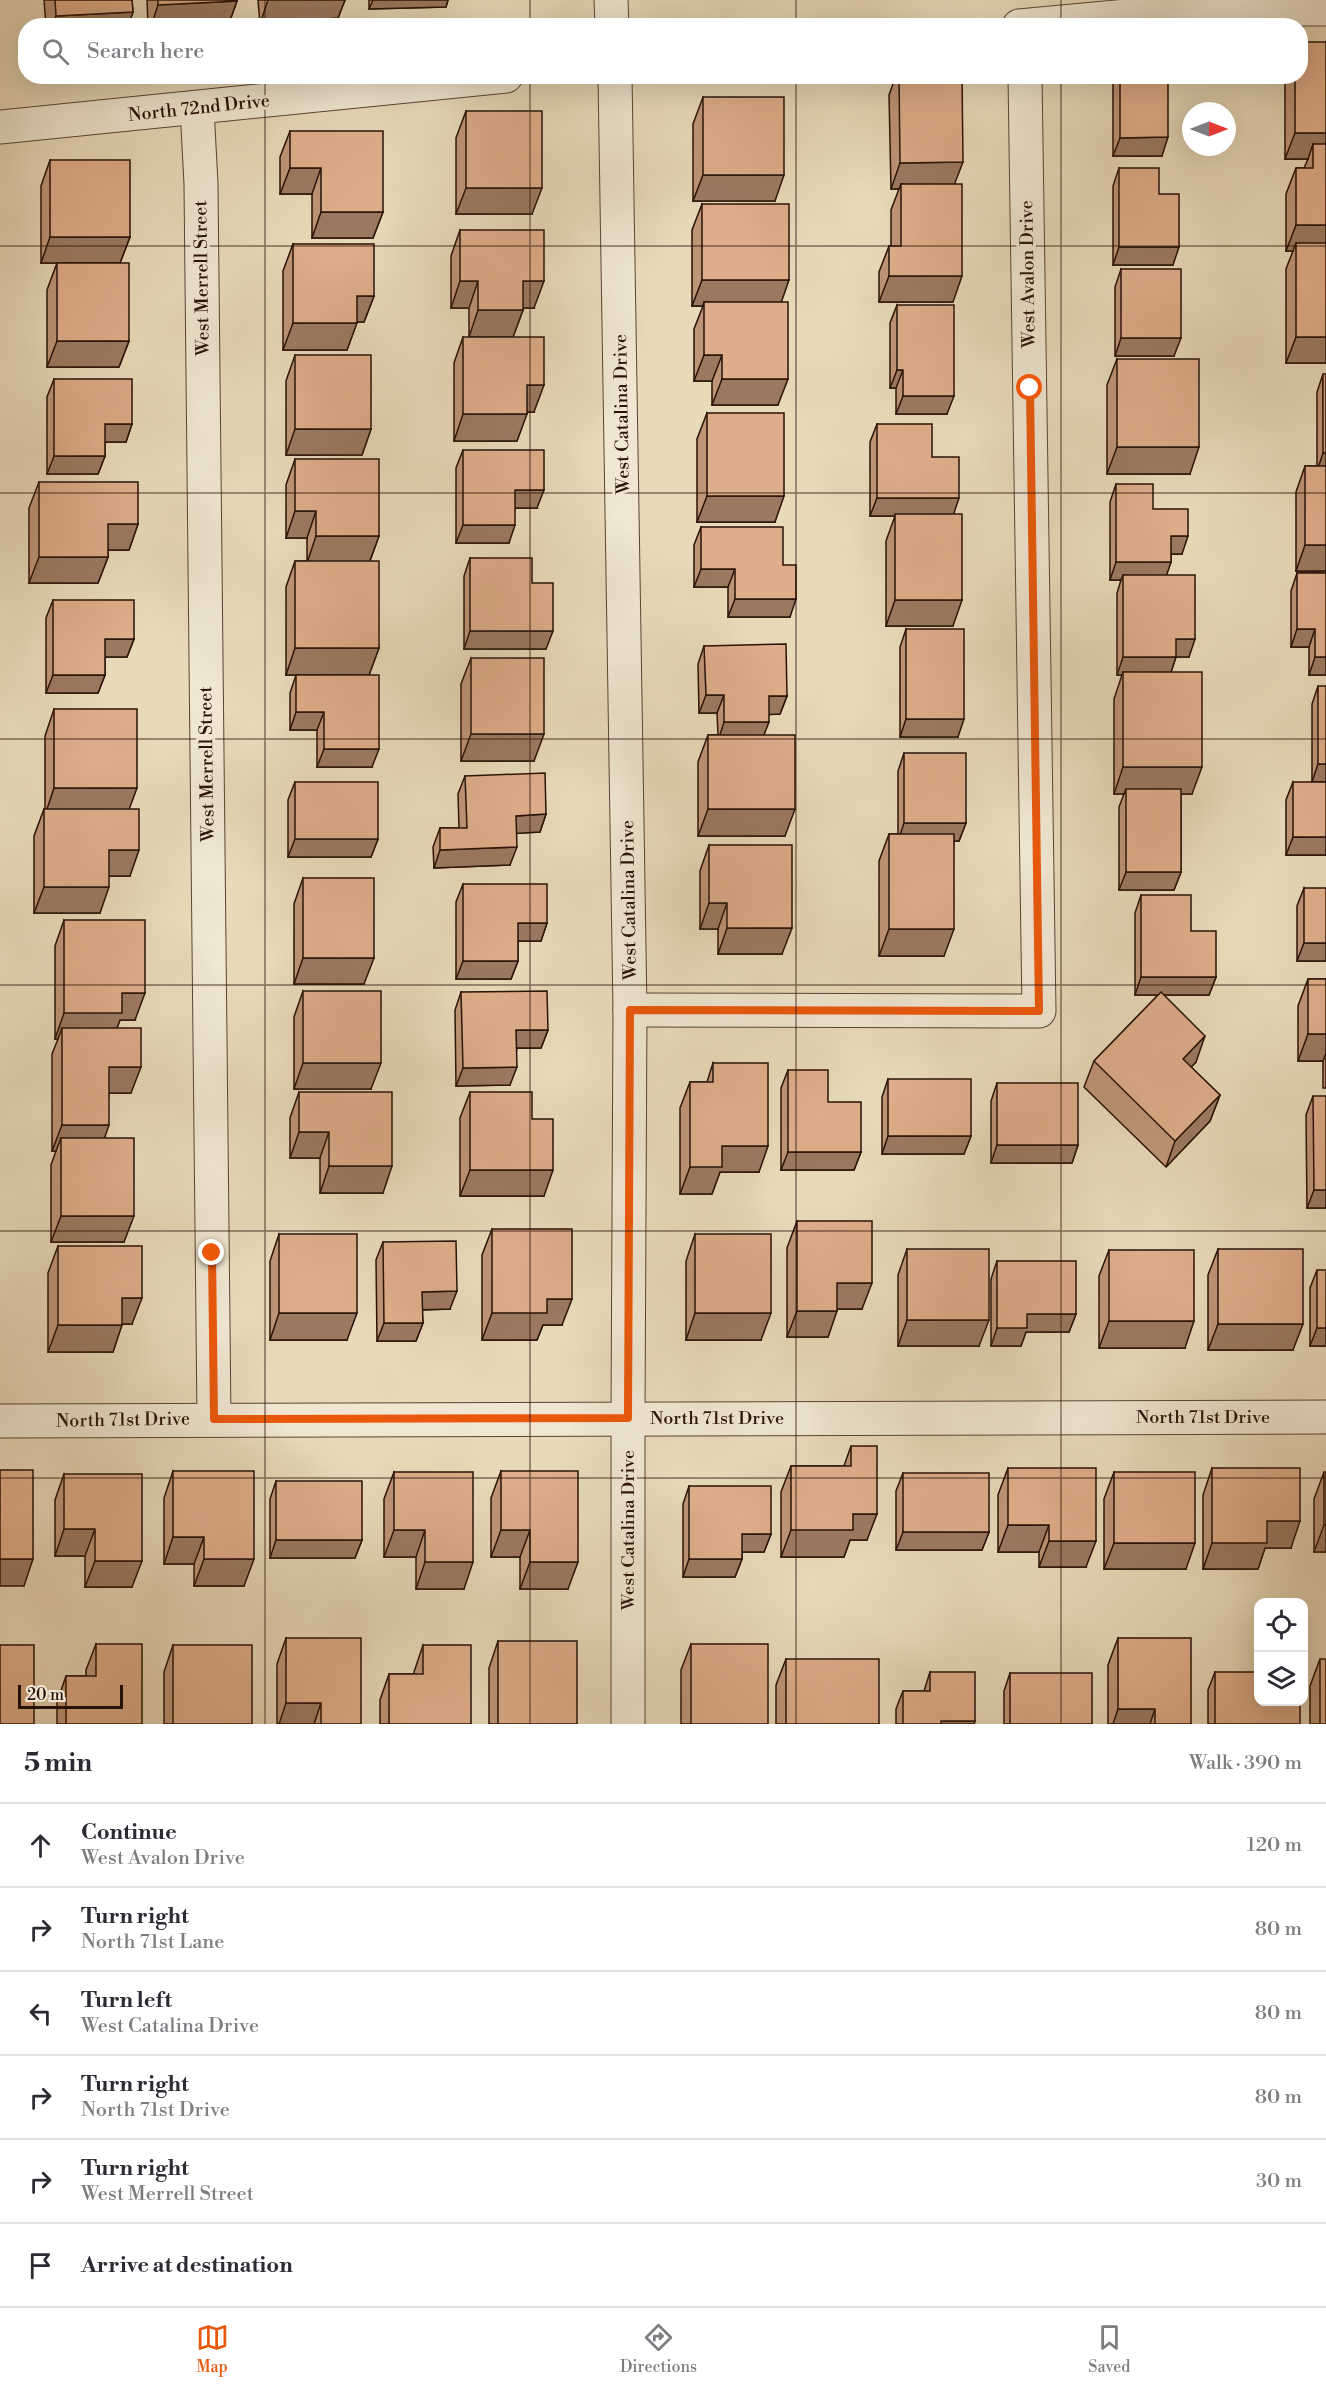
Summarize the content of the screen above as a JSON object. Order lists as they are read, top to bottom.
{
  "streets": {
    "street": [
      "North 72nd Drive",
      "West Avalon Drive",
      "West Merrell Street",
      "West Catalina Drive",
      "North 71st Drive"
    ]
  },
  "crossings": [
    ["North 72nd Drive", "West Merrell Street"],
    ["West Avalon Drive", "West Catalina Drive"],
    ["West Merrell Street", "North 71st Drive"],
    ["West Catalina Drive", "North 71st Drive"]
  ],
  "scale_bar": "20 m",
  "north": "right",
  "page": {
    "search": "Search here",
    "scale": "20 m",
    "heading": ["5 min", "Walk · 390 m"],
    "list": [
      ["Continue", "West Avalon Drive", "120 m"],
      ["Turn right", "North 71st Lane", "80 m"],
      ["Turn left", "West Catalina Drive", "80 m"],
      ["Turn right", "North 71st Drive", "80 m"],
      ["Turn right", "West Merrell Street", "30 m"],
      "Arrive at destination"
    ],
    "nav": ["Map", "Directions", "Saved"]
  }
}
